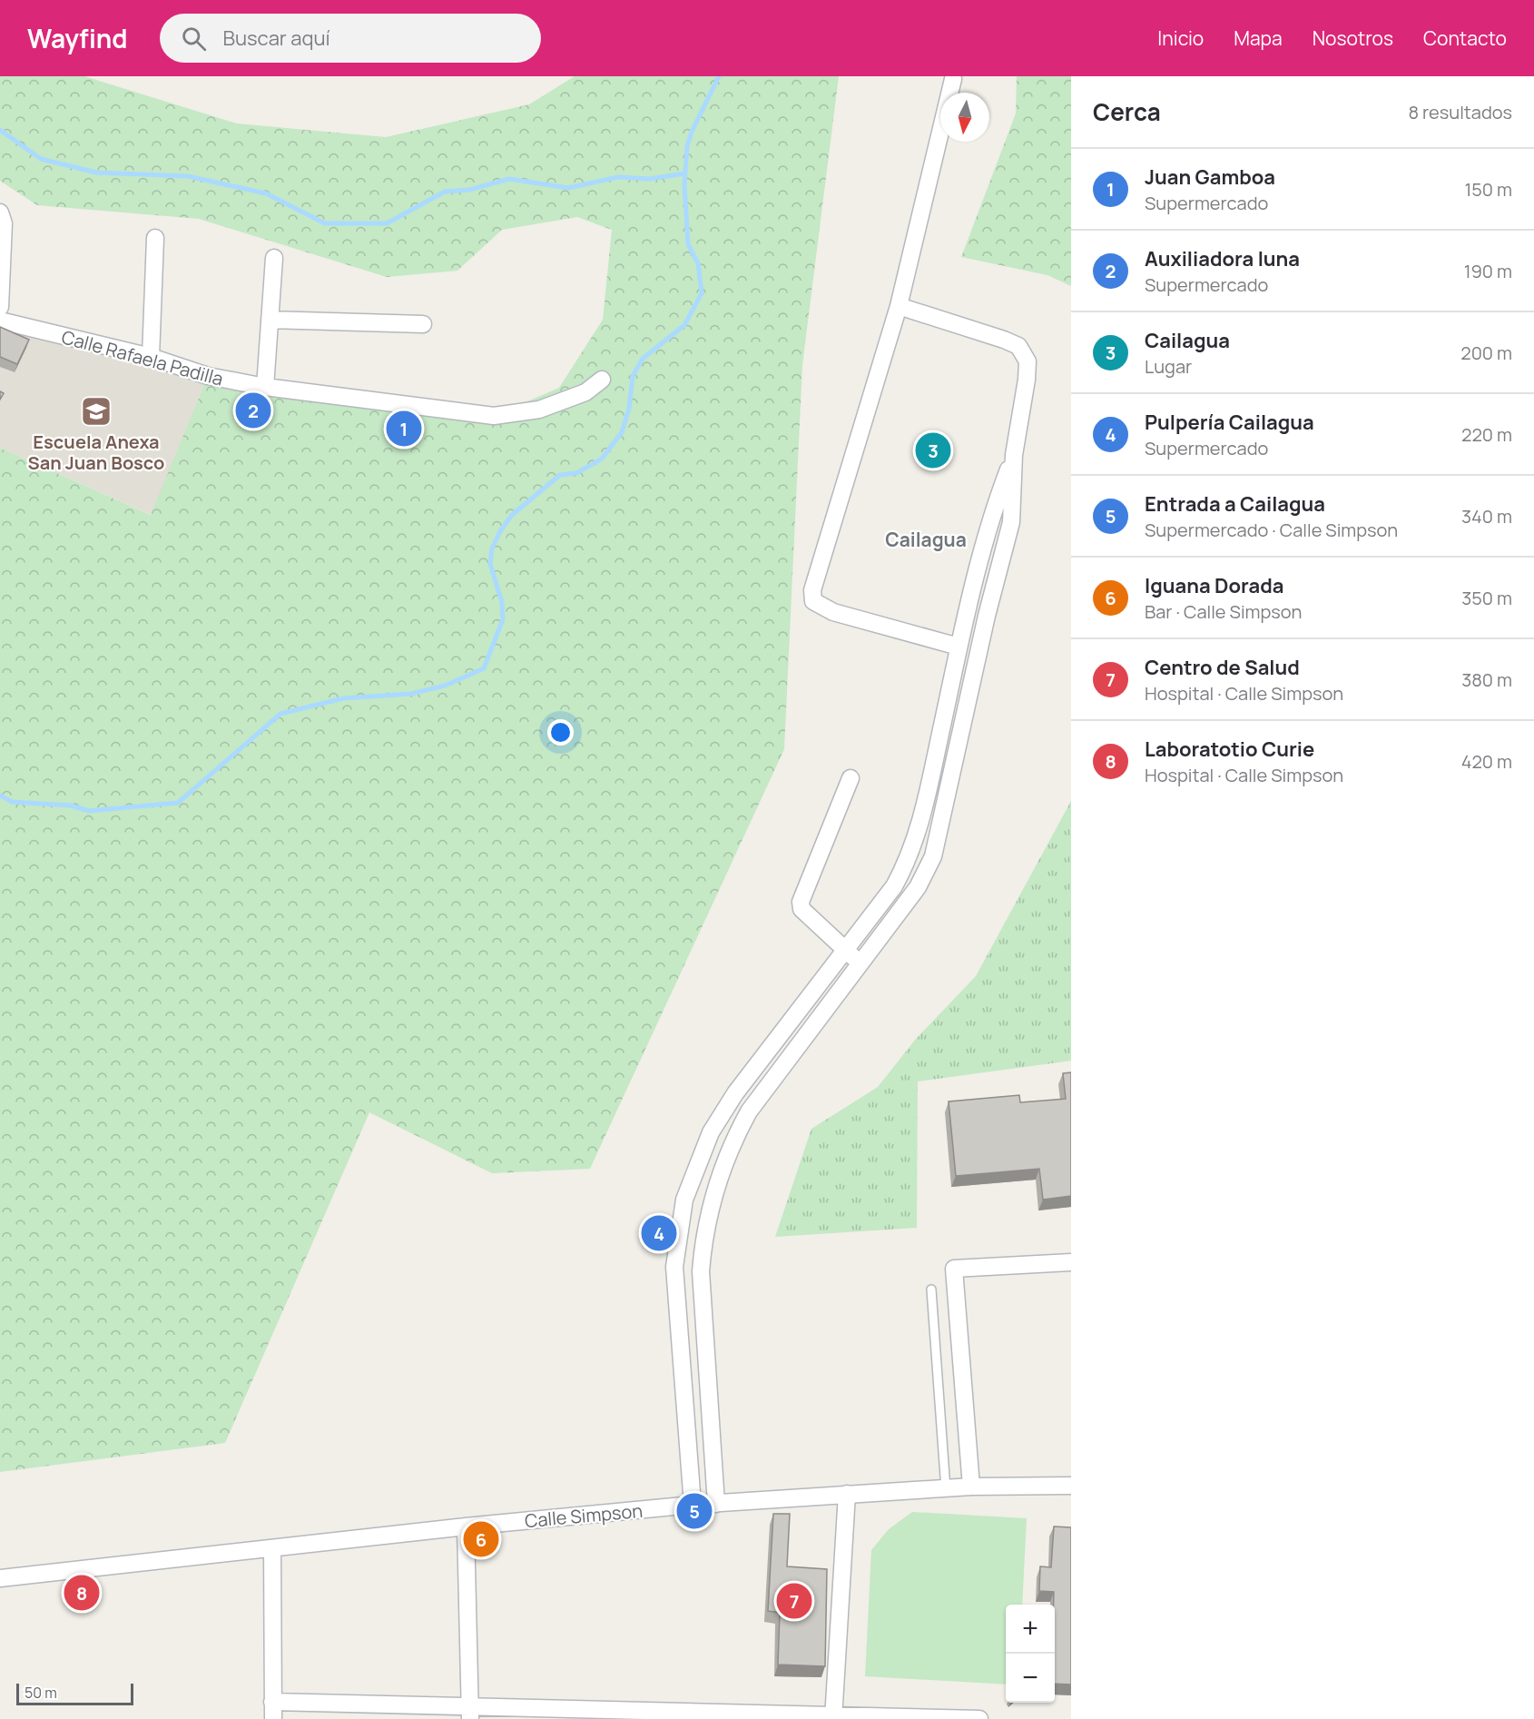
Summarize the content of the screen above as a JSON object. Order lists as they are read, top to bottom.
{
  "streets": {
    "street": ["Calle Rafaela Padilla", "Calle Simpson"]
  },
  "districts": ["Cailagua"],
  "places": {
    "school or university": ["Escuela Anexa San Juan Bosco"]
  },
  "scale_bar": "50 m",
  "north": "bottom",
  "page": {
    "header": "Wayfind",
    "search": "Buscar aquí",
    "nav": [
      "Inicio",
      "Mapa",
      "Nosotros",
      "Contacto"
    ],
    "heading": ["Cerca", "8 resultados"],
    "list": [
      {
        "mark": "1",
        "name": "Juan Gamboa",
        "note": "Supermercado",
        "value": "150 m"
      },
      {
        "mark": "2",
        "name": "Auxiliadora luna",
        "note": "Supermercado",
        "value": "190 m"
      },
      {
        "mark": "3",
        "name": "Cailagua",
        "note": "Lugar",
        "value": "200 m"
      },
      {
        "mark": "4",
        "name": "Pulpería Cailagua",
        "note": "Supermercado",
        "value": "220 m"
      },
      {
        "mark": "5",
        "name": "Entrada a Cailagua",
        "note": "Supermercado · Calle Simpson",
        "value": "340 m"
      },
      {
        "mark": "6",
        "name": "Iguana Dorada",
        "note": "Bar · Calle Simpson",
        "value": "350 m"
      },
      {
        "mark": "7",
        "name": "Centro de Salud",
        "note": "Hospital · Calle Simpson",
        "value": "380 m"
      },
      {
        "mark": "8",
        "name": "Laboratotio Curie",
        "note": "Hospital · Calle Simpson",
        "value": "420 m"
      }
    ],
    "pins": [
      "2",
      "1",
      "3",
      "4",
      "5",
      "6",
      "8",
      "7"
    ],
    "map_buttons": ["+", "−"],
    "scale": "50 m"
  }
}
